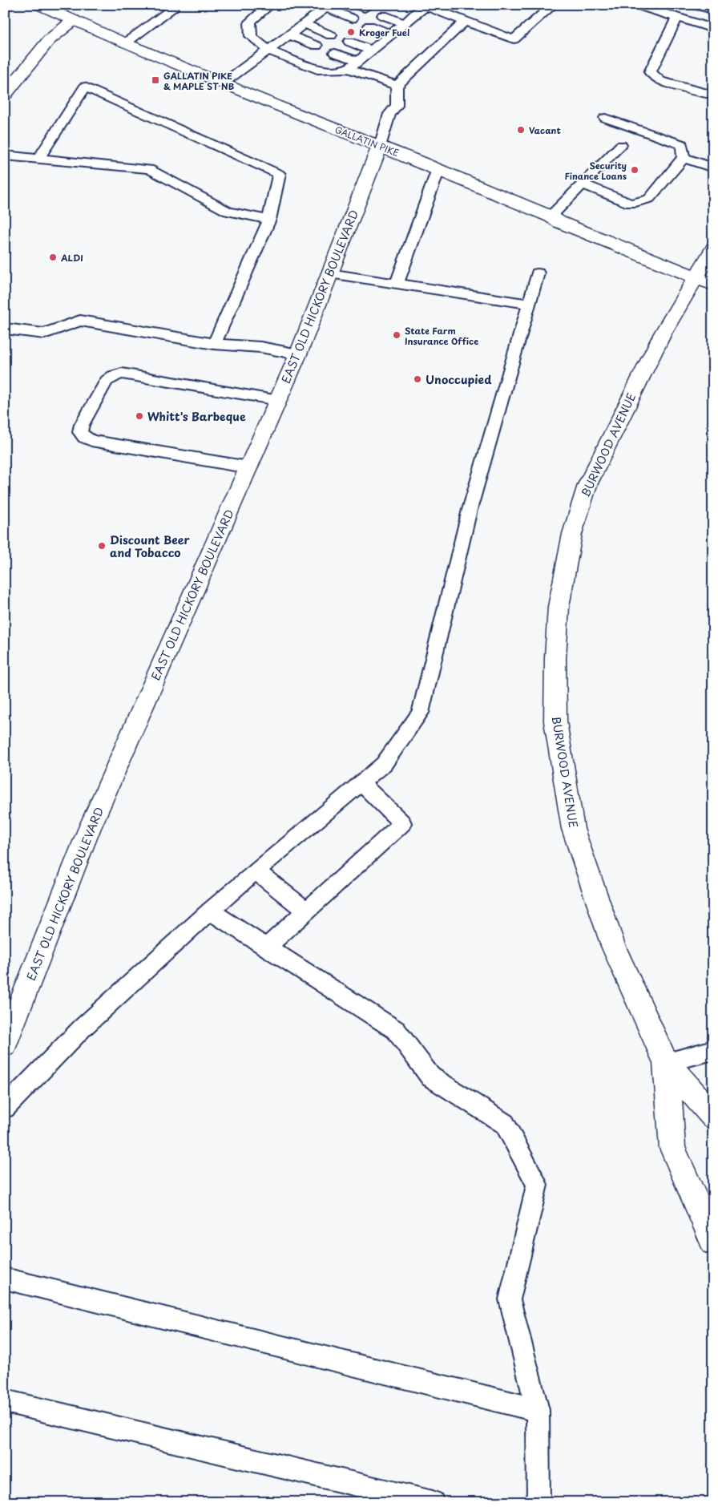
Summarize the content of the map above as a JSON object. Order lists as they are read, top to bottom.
{
  "streets": {
    "main road": ["GALLATIN PIKE", "EAST OLD HICKORY BOULEVARD", "BURWOOD AVENUE"]
  },
  "crossings": [
    ["GALLATIN PIKE", "EAST OLD HICKORY BOULEVARD"],
    ["GALLATIN PIKE", "BURWOOD AVENUE"]
  ],
  "places": {
    "other": [
      "Kroger Fuel",
      "Vacant",
      "Security Finance Loans",
      "ALDI",
      "State Farm Insurance Office",
      "Unoccupied",
      "Whitt's Barbeque",
      "Discount Beer and Tobacco"
    ],
    "transit": ["GALLATIN PIKE & MAPLE ST NB"]
  }
}
